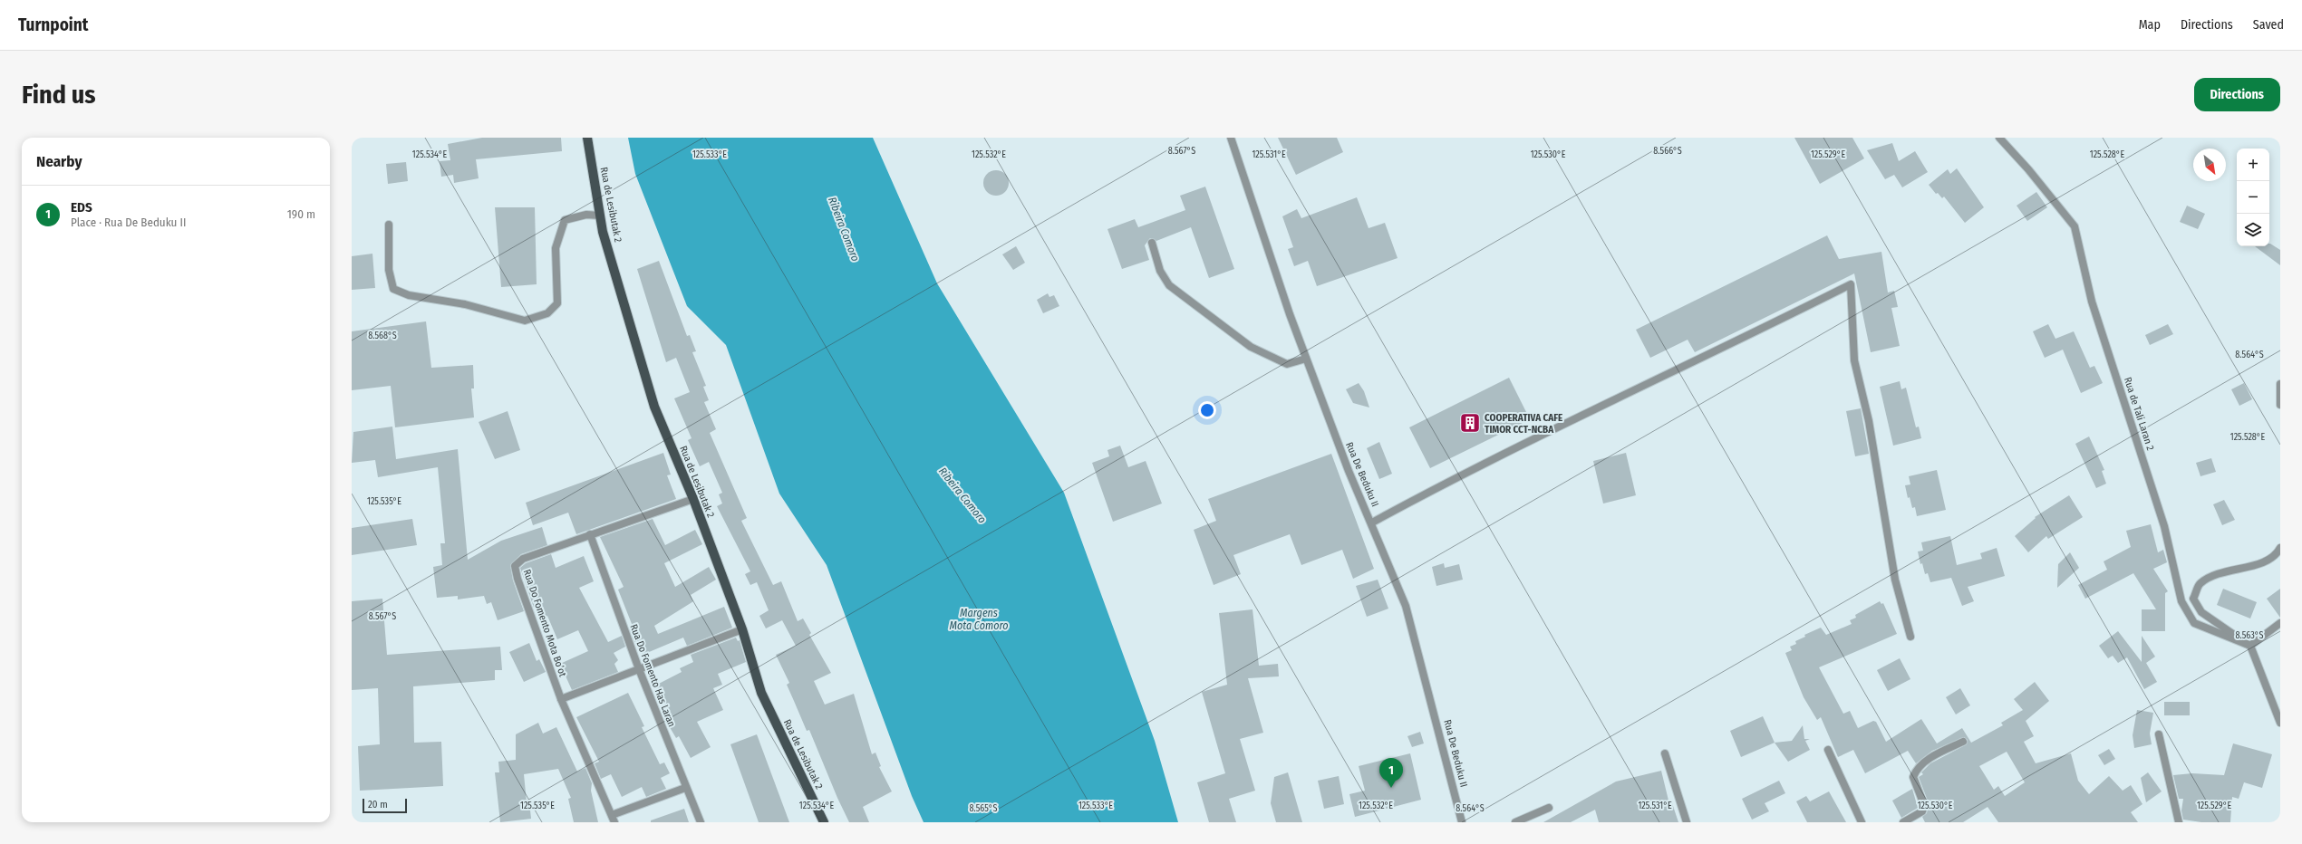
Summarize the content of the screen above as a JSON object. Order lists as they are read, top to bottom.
{
  "streets": {
    "main road": ["Rua de Lesibutak 2"],
    "street": [
      "Rua de Tali Laran 2",
      "Rua De Beduku II",
      "Rua Do Fomento Mota Bo’ot",
      "Rua Do Fomento Has Laran"
    ]
  },
  "crossings": [
    ["Rua de Lesibutak 2", "Rua Do Fomento Mota Bo’ot"],
    ["Rua Do Fomento Mota Bo’ot", "Rua Do Fomento Has Laran"]
  ],
  "water": ["Ribeira Comoro", "Margens Mota Comoro"],
  "places": {
    "building": ["COOPERATIVA CAFE TIMOR CCT-NCBA"]
  },
  "scale_bar": "20 m",
  "north": "bottom right",
  "page": {
    "header": "Turnpoint",
    "nav": ["Map", "Directions", "Saved"],
    "buttons": "Directions",
    "title": "Find us",
    "heading": "Nearby",
    "map_buttons": ["+", "−"],
    "list": [
      {
        "mark": "1",
        "name": "EDS",
        "note": "Place · Rua De Beduku II",
        "value": "190 m"
      }
    ],
    "pins": "1",
    "scale": "20 m"
  },
  "coordinates": [
    "8.567°S",
    "8.566°S",
    "125.534°E",
    "125.531°E",
    "125.530°E",
    "125.529°E",
    "125.533°E",
    "125.532°E",
    "125.528°E",
    "8.568°S",
    "8.564°S",
    "125.535°E",
    "8.563°S",
    "8.565°S"
  ]
}
